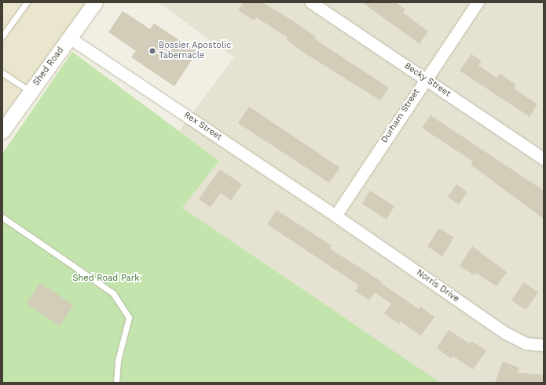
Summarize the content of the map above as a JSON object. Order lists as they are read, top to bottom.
{
  "streets": {
    "street": [
      "Shed Road",
      "Becky Street",
      "Durham Street",
      "Rex Street",
      "Norris Drive"
    ]
  },
  "crossings": [
    ["Shed Road", "Rex Street"],
    ["Becky Street", "Durham Street"],
    ["Durham Street", "Rex Street"],
    ["Durham Street", "Norris Drive"],
    ["Rex Street", "Norris Drive"]
  ],
  "parks": ["Shed Road Park"],
  "places": ["Bossier Apostolic Tabernacle"]
}
